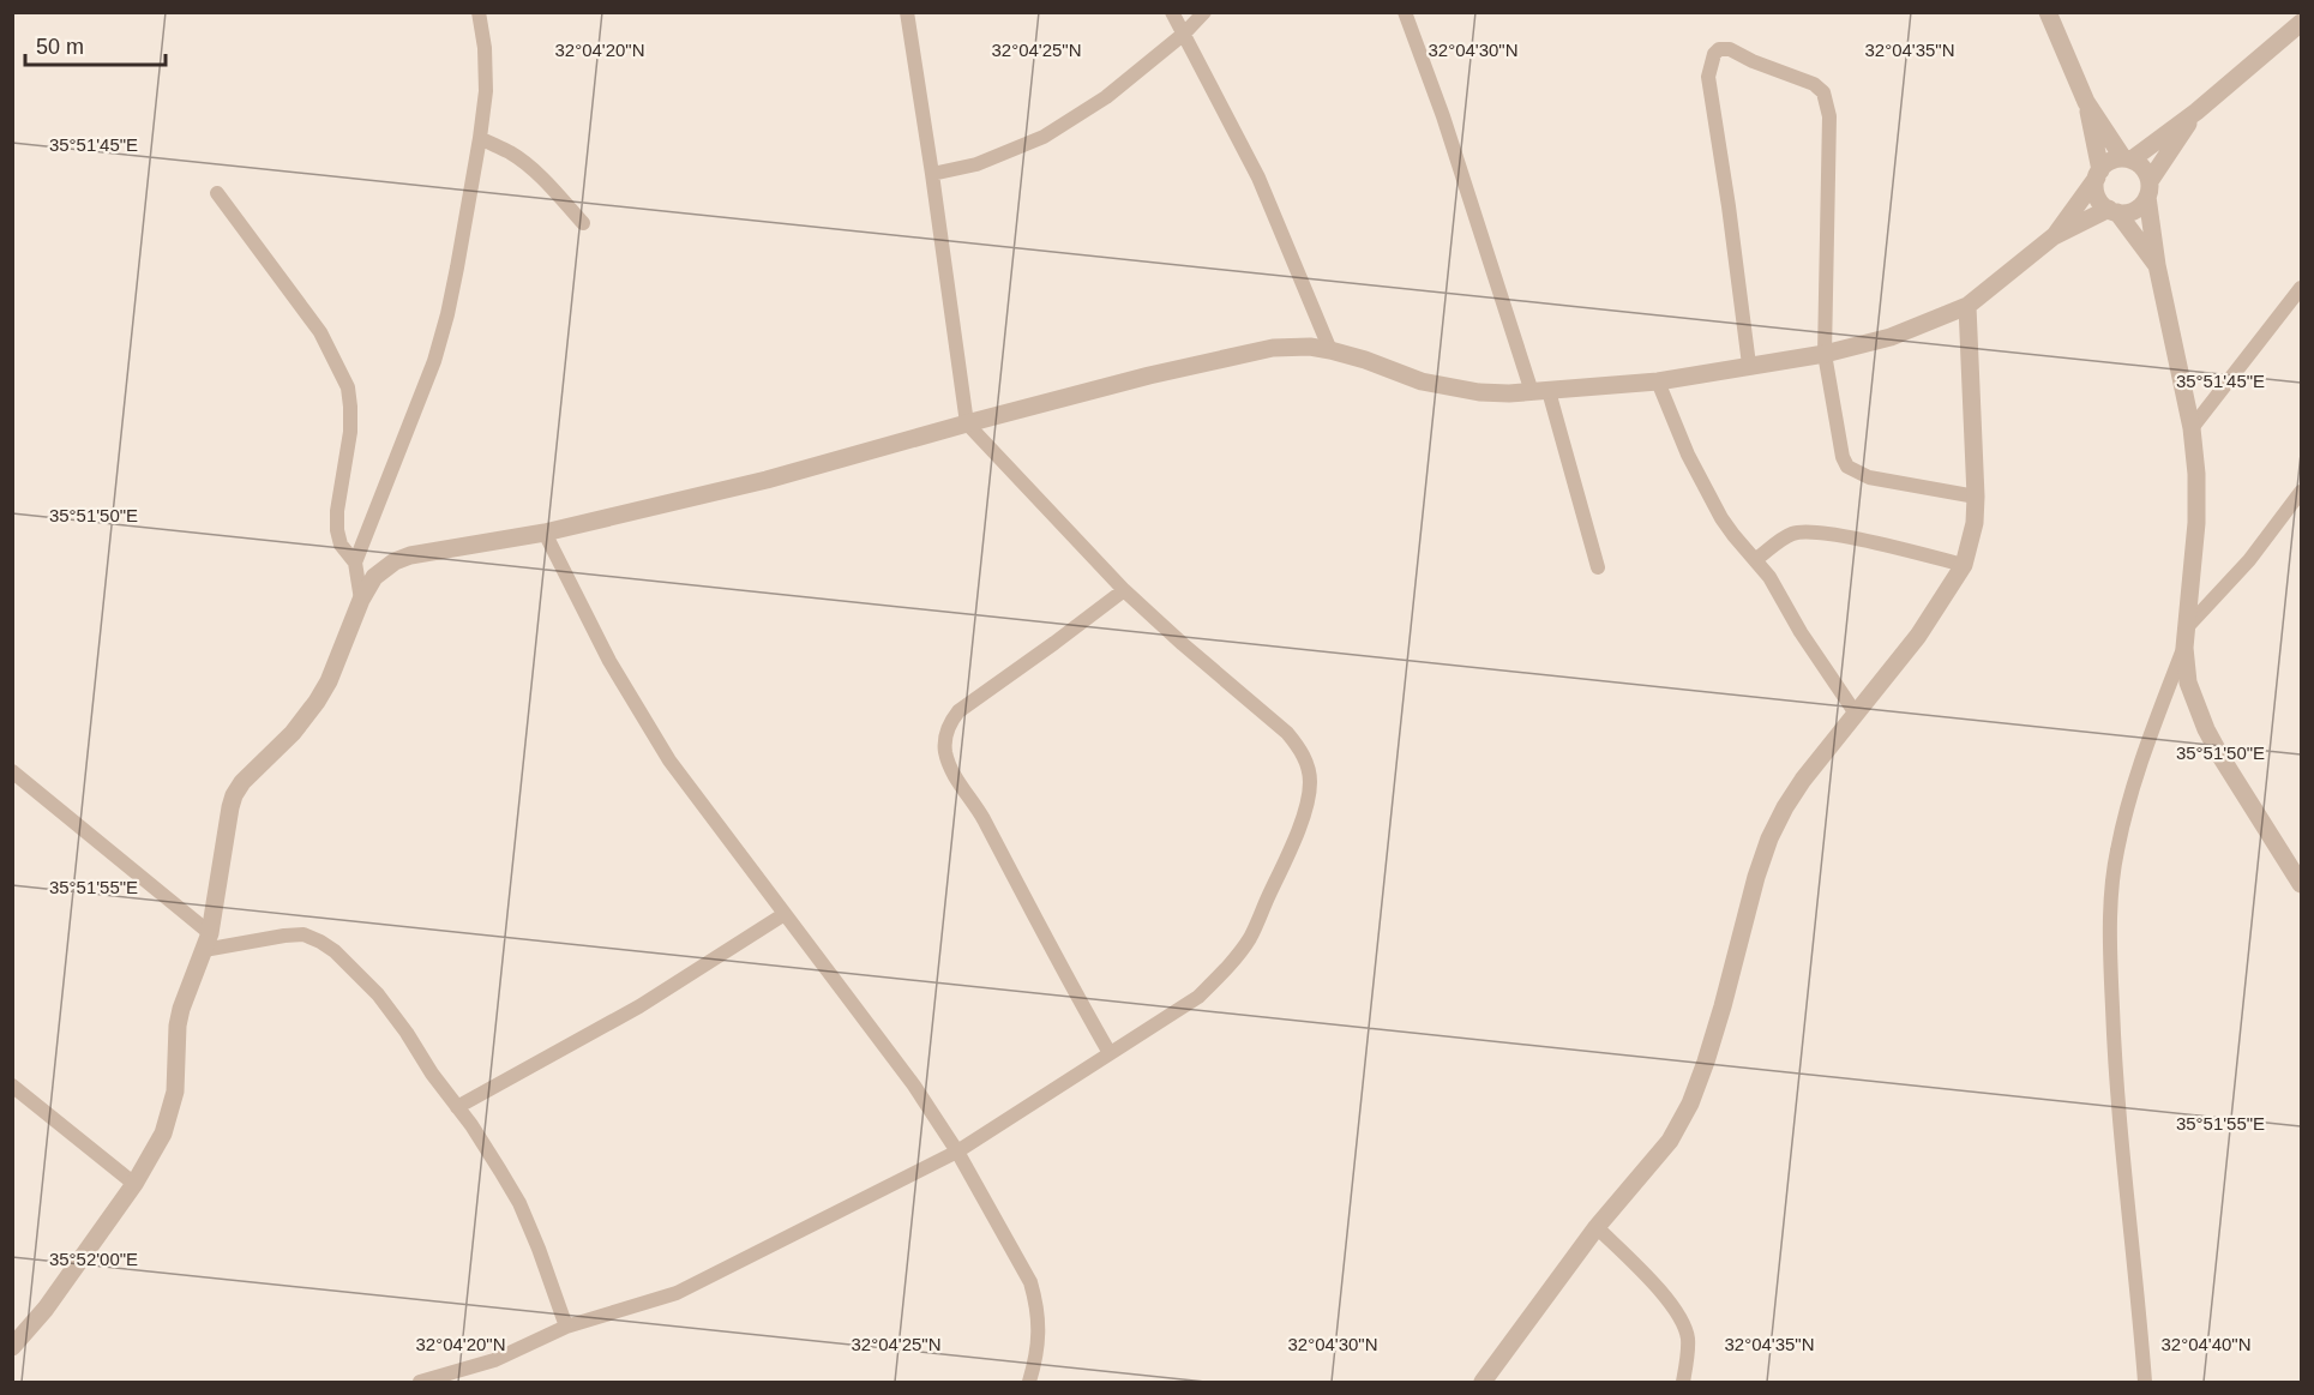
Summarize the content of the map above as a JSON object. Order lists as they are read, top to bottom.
{
  "scale_bar": "50 m",
  "coordinates": [
    "32°04'20\"N",
    "32°04'25\"N",
    "32°04'30\"N",
    "32°04'35\"N",
    "35°51'45\"E",
    "35°51'50\"E",
    "35°51'55\"E",
    "35°52'00\"E",
    "32°04'40\"N"
  ]
}
